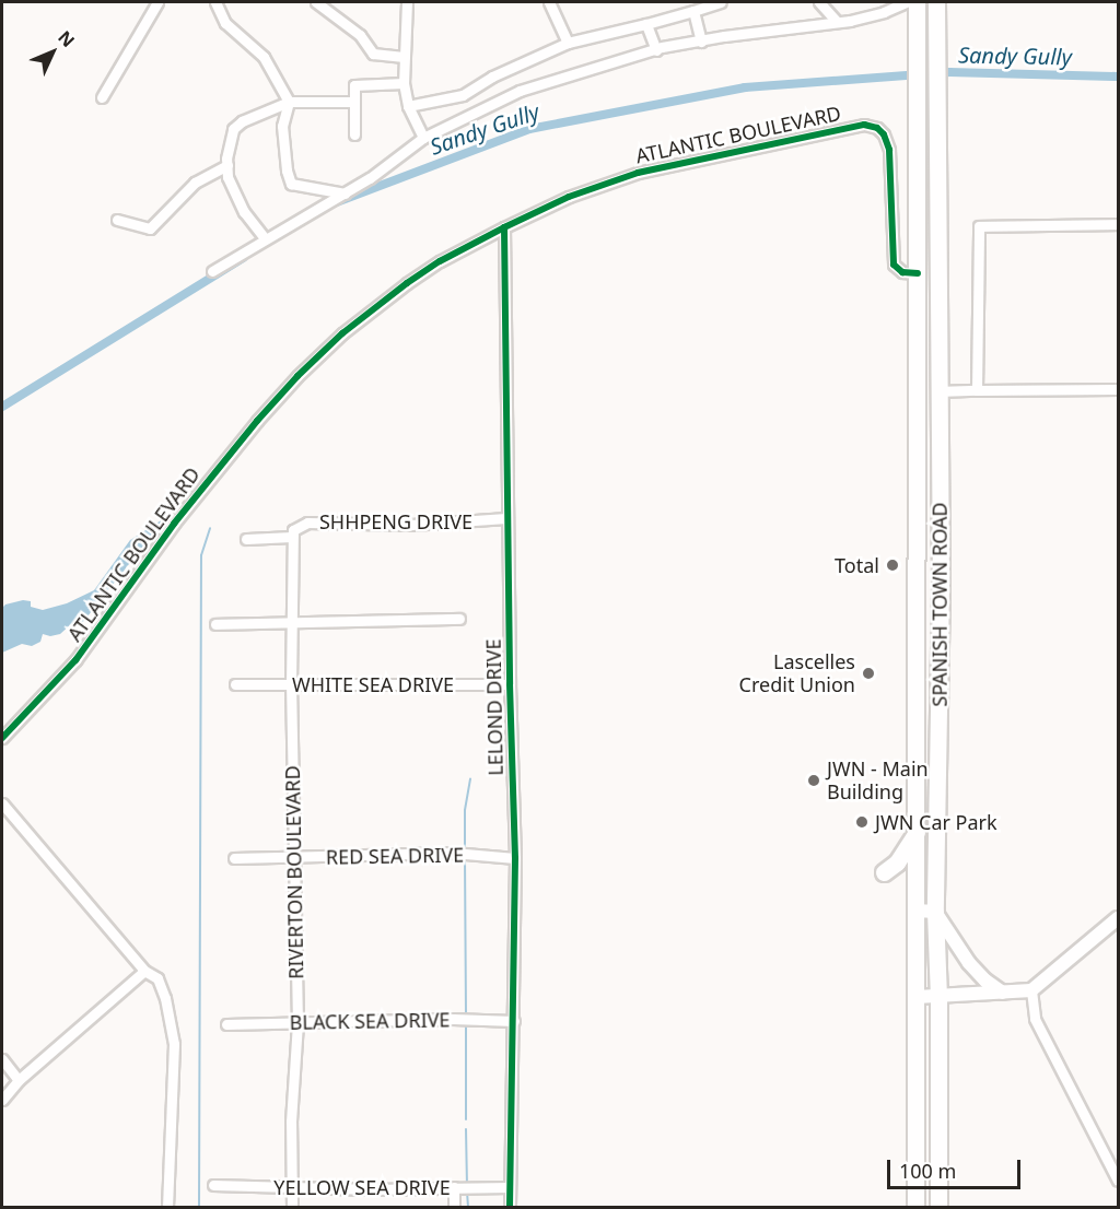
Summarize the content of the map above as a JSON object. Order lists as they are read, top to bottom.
{
  "streets": {
    "highway": ["SPANISH TOWN ROAD"],
    "street": [
      "ATLANTIC BOULEVARD",
      "SHHPENG DRIVE",
      "WHITE SEA DRIVE",
      "LELOND DRIVE",
      "RED SEA DRIVE",
      "RIVERTON BOULEVARD",
      "BLACK SEA DRIVE",
      "YELLOW SEA DRIVE"
    ]
  },
  "crossings": [
    ["ATLANTIC BOULEVARD", "SPANISH TOWN ROAD"],
    ["ATLANTIC BOULEVARD", "LELOND DRIVE"],
    ["SHHPENG DRIVE", "LELOND DRIVE"],
    ["SHHPENG DRIVE", "RIVERTON BOULEVARD"],
    ["WHITE SEA DRIVE", "LELOND DRIVE"],
    ["WHITE SEA DRIVE", "RIVERTON BOULEVARD"],
    ["LELOND DRIVE", "RED SEA DRIVE"],
    ["LELOND DRIVE", "BLACK SEA DRIVE"],
    ["LELOND DRIVE", "YELLOW SEA DRIVE"],
    ["RED SEA DRIVE", "RIVERTON BOULEVARD"],
    ["RIVERTON BOULEVARD", "BLACK SEA DRIVE"],
    ["RIVERTON BOULEVARD", "YELLOW SEA DRIVE"]
  ],
  "water": ["Sandy Gully"],
  "places": [
    "Total",
    "Lascelles Credit Union",
    "JWN - Main Building",
    "JWN Car Park"
  ],
  "scale_bar": "100 m",
  "north": "top right"
}
